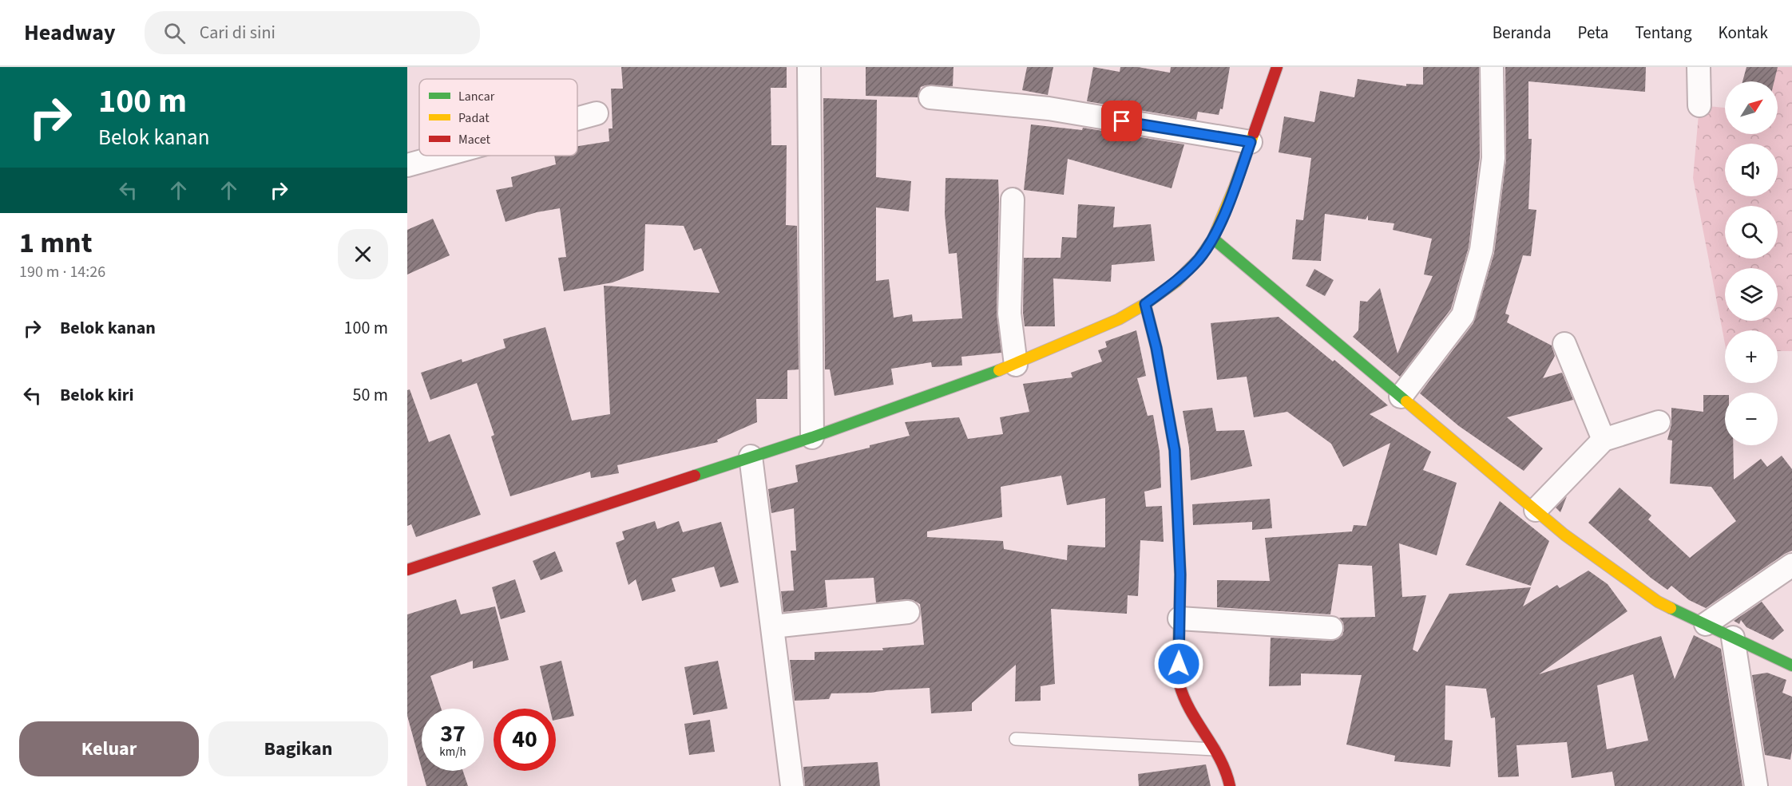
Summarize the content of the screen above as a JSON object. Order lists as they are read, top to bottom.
{
  "legend": ["Lancar", "Padat", "Macet"],
  "north": "top right",
  "page": {
    "header": "Headway",
    "search": "Cari di sini",
    "nav": [
      "Beranda",
      "Peta",
      "Tentang",
      "Kontak"
    ],
    "turn": ["100 m", "Belok kanan"],
    "map_buttons": ["+", "−"],
    "heading": ["1 mnt", "190 m · 14:26"],
    "list": [
      {
        "name": "Belok kanan",
        "value": "100 m"
      },
      {
        "name": "Belok kiri",
        "value": "50 m"
      }
    ],
    "speed": "37 km/h",
    "limit": "40",
    "buttons": ["Keluar", "Bagikan"]
  }
}
